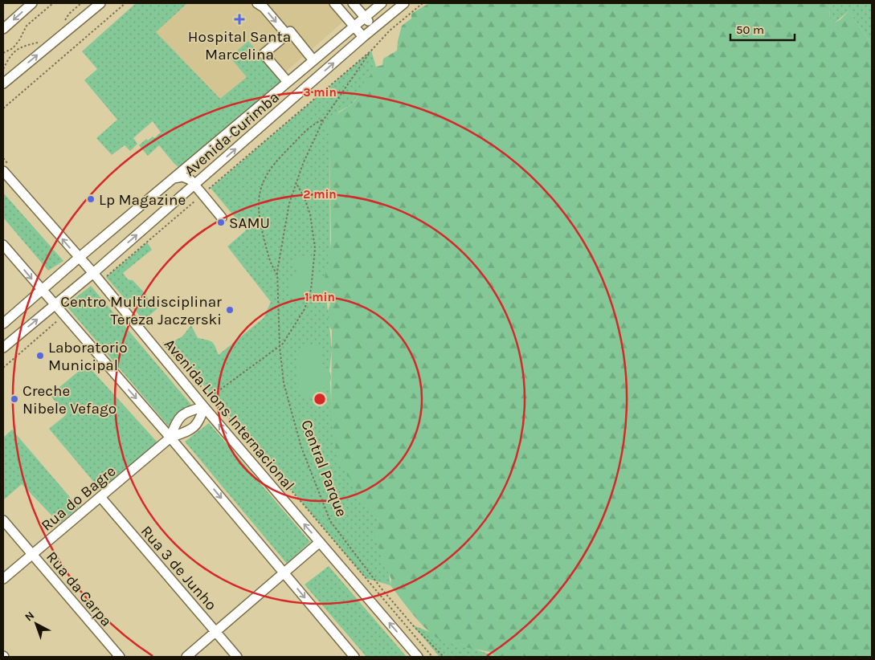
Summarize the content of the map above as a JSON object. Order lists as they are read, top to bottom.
{
  "streets": {
    "street": [
      "Avenida Curimba",
      "Avenida Lions Internacional",
      "Rua do Bagre",
      "Rua 3 de Junho",
      "Rua da Carpa"
    ],
    "path": ["Central Parque"]
  },
  "crossings": [
    ["Avenida Curimba", "Avenida Lions Internacional"],
    ["Avenida Lions Internacional", "Rua do Bagre"],
    ["Rua do Bagre", "Rua 3 de Junho"],
    ["Rua do Bagre", "Rua da Carpa"]
  ],
  "places": {
    "health": ["Hospital Santa Marcelina"],
    "other": [
      "Lp Magazine",
      "SAMU",
      "Centro Multidisciplinar Tereza Jaczerski",
      "Laboratorio Municipal",
      "Creche Nibele Vefago"
    ]
  },
  "scale_bar": "50 m",
  "north": "top left",
  "rings": ["3 min", "2 min", "1 min"]
}
